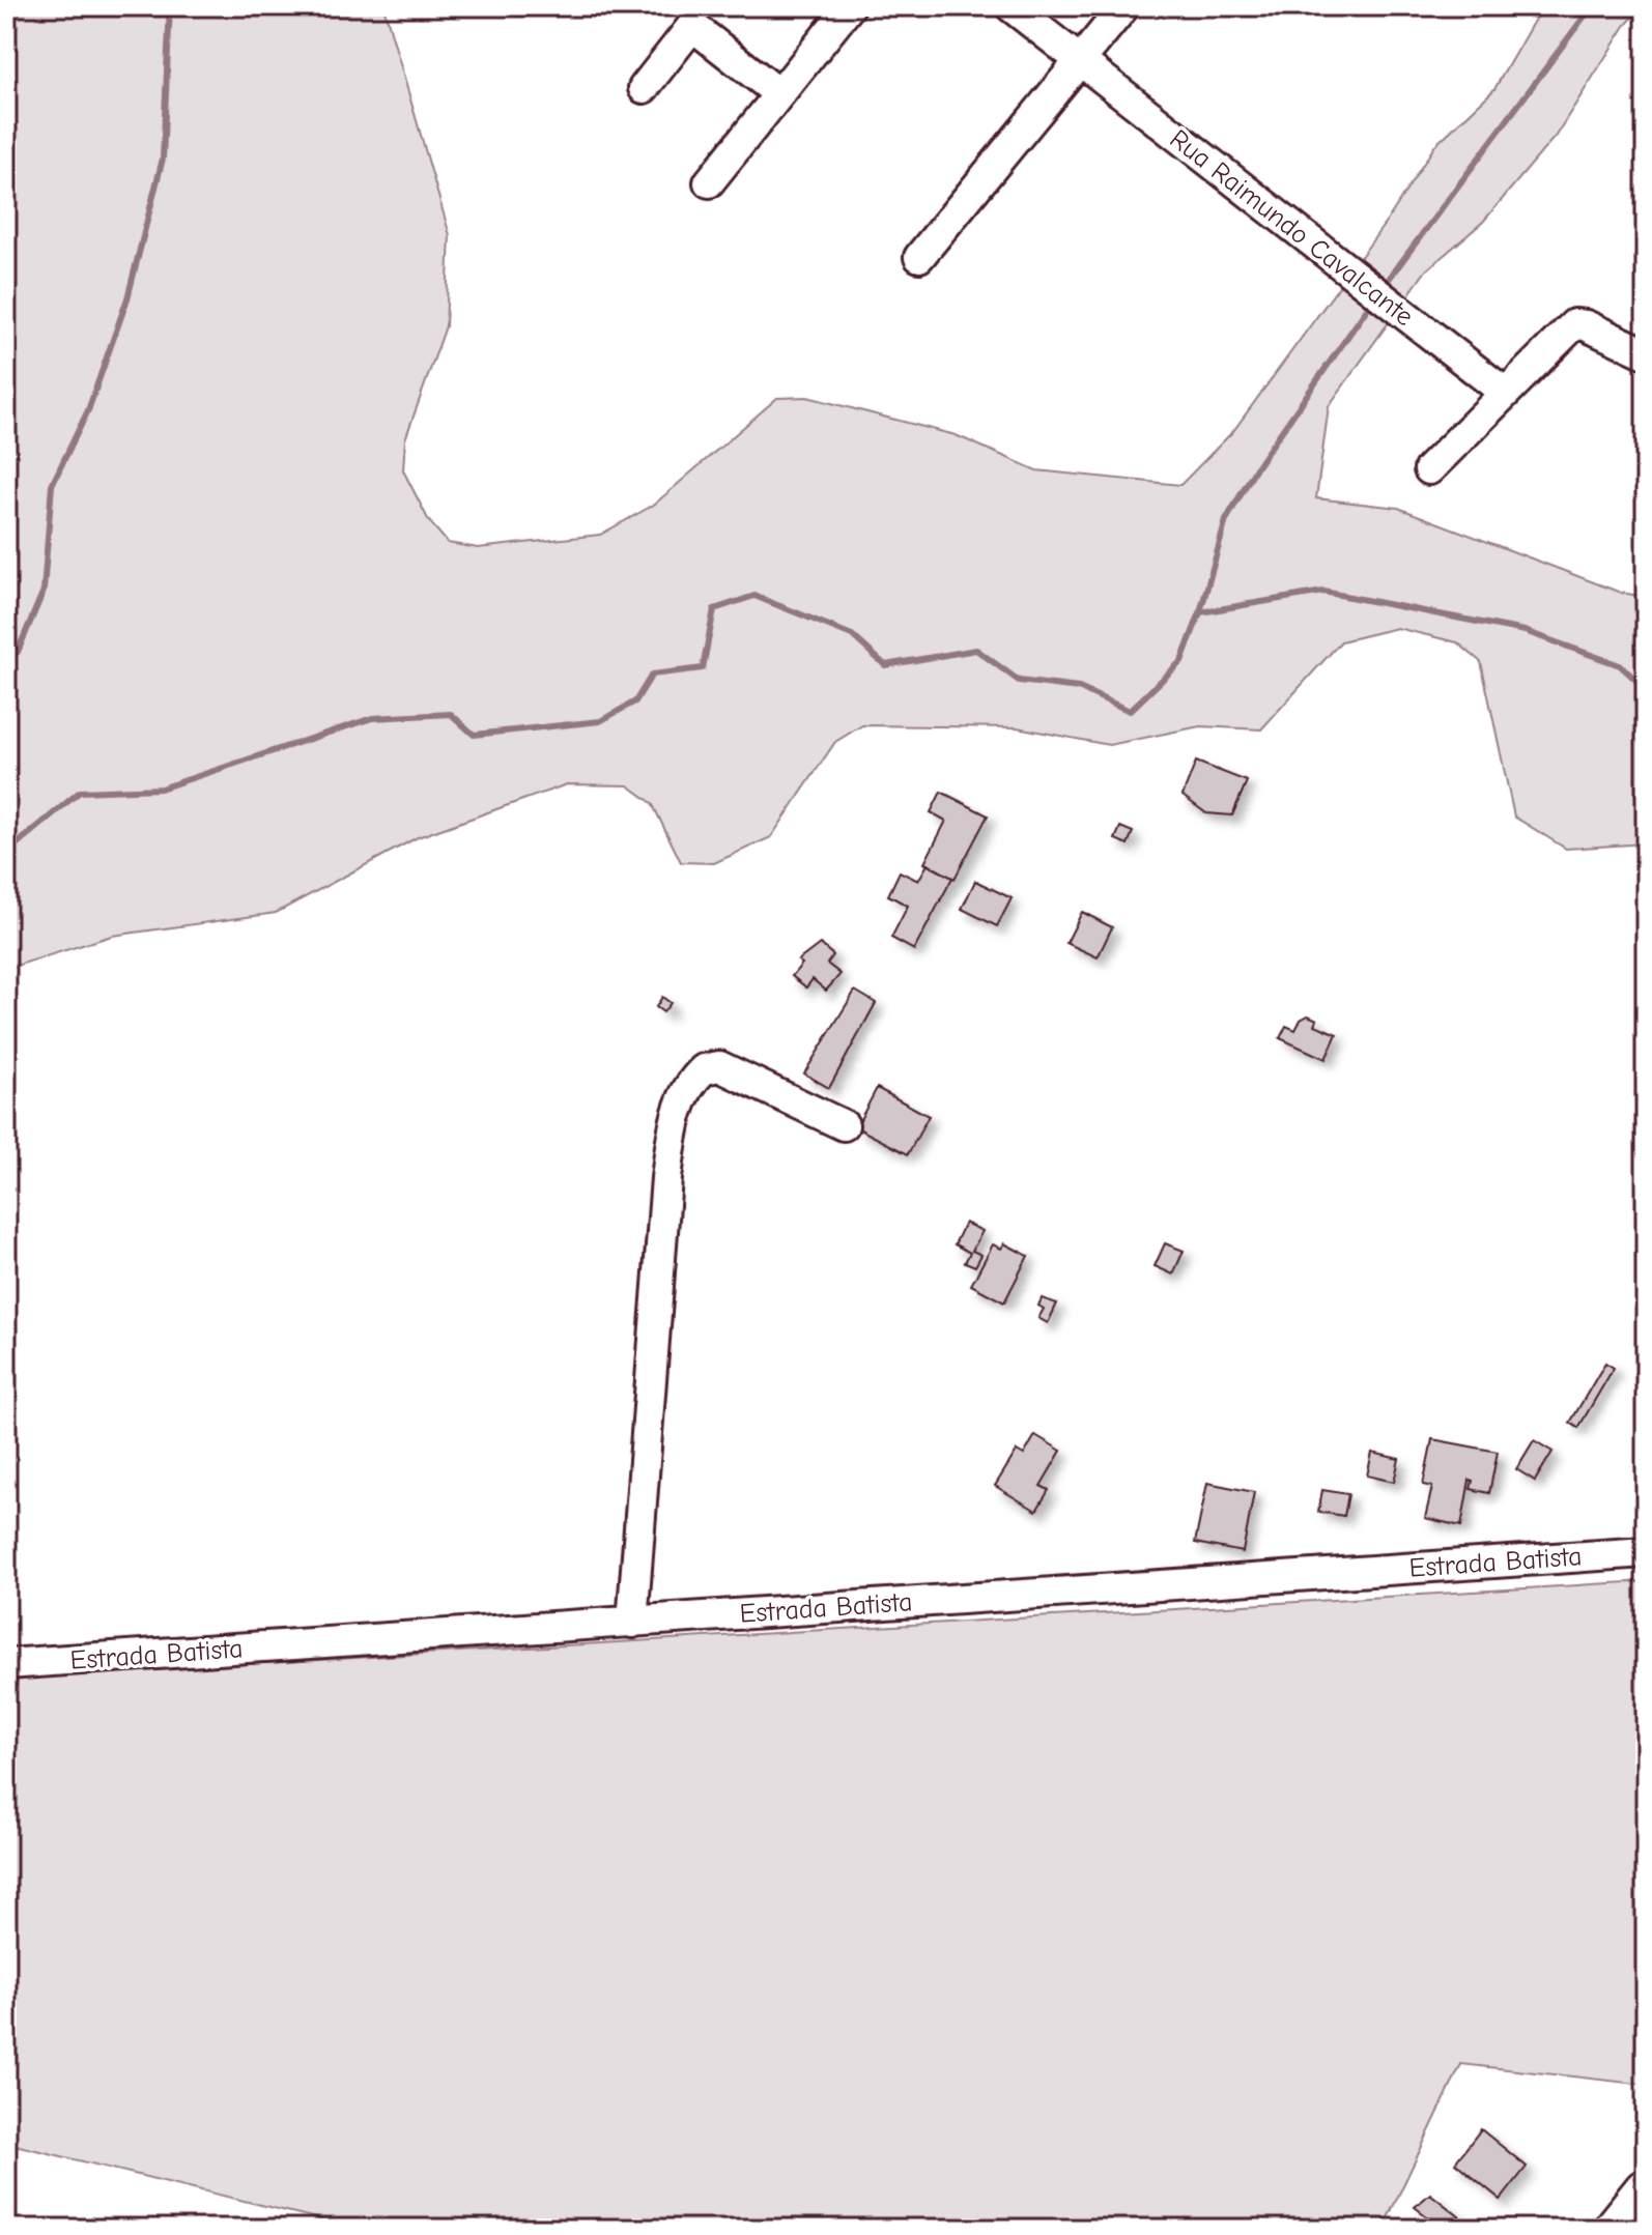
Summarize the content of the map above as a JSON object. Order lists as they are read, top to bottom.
{
  "streets": {
    "street": ["Rua Raimundo Cavalcante", "Estrada Batista"]
  }
}
